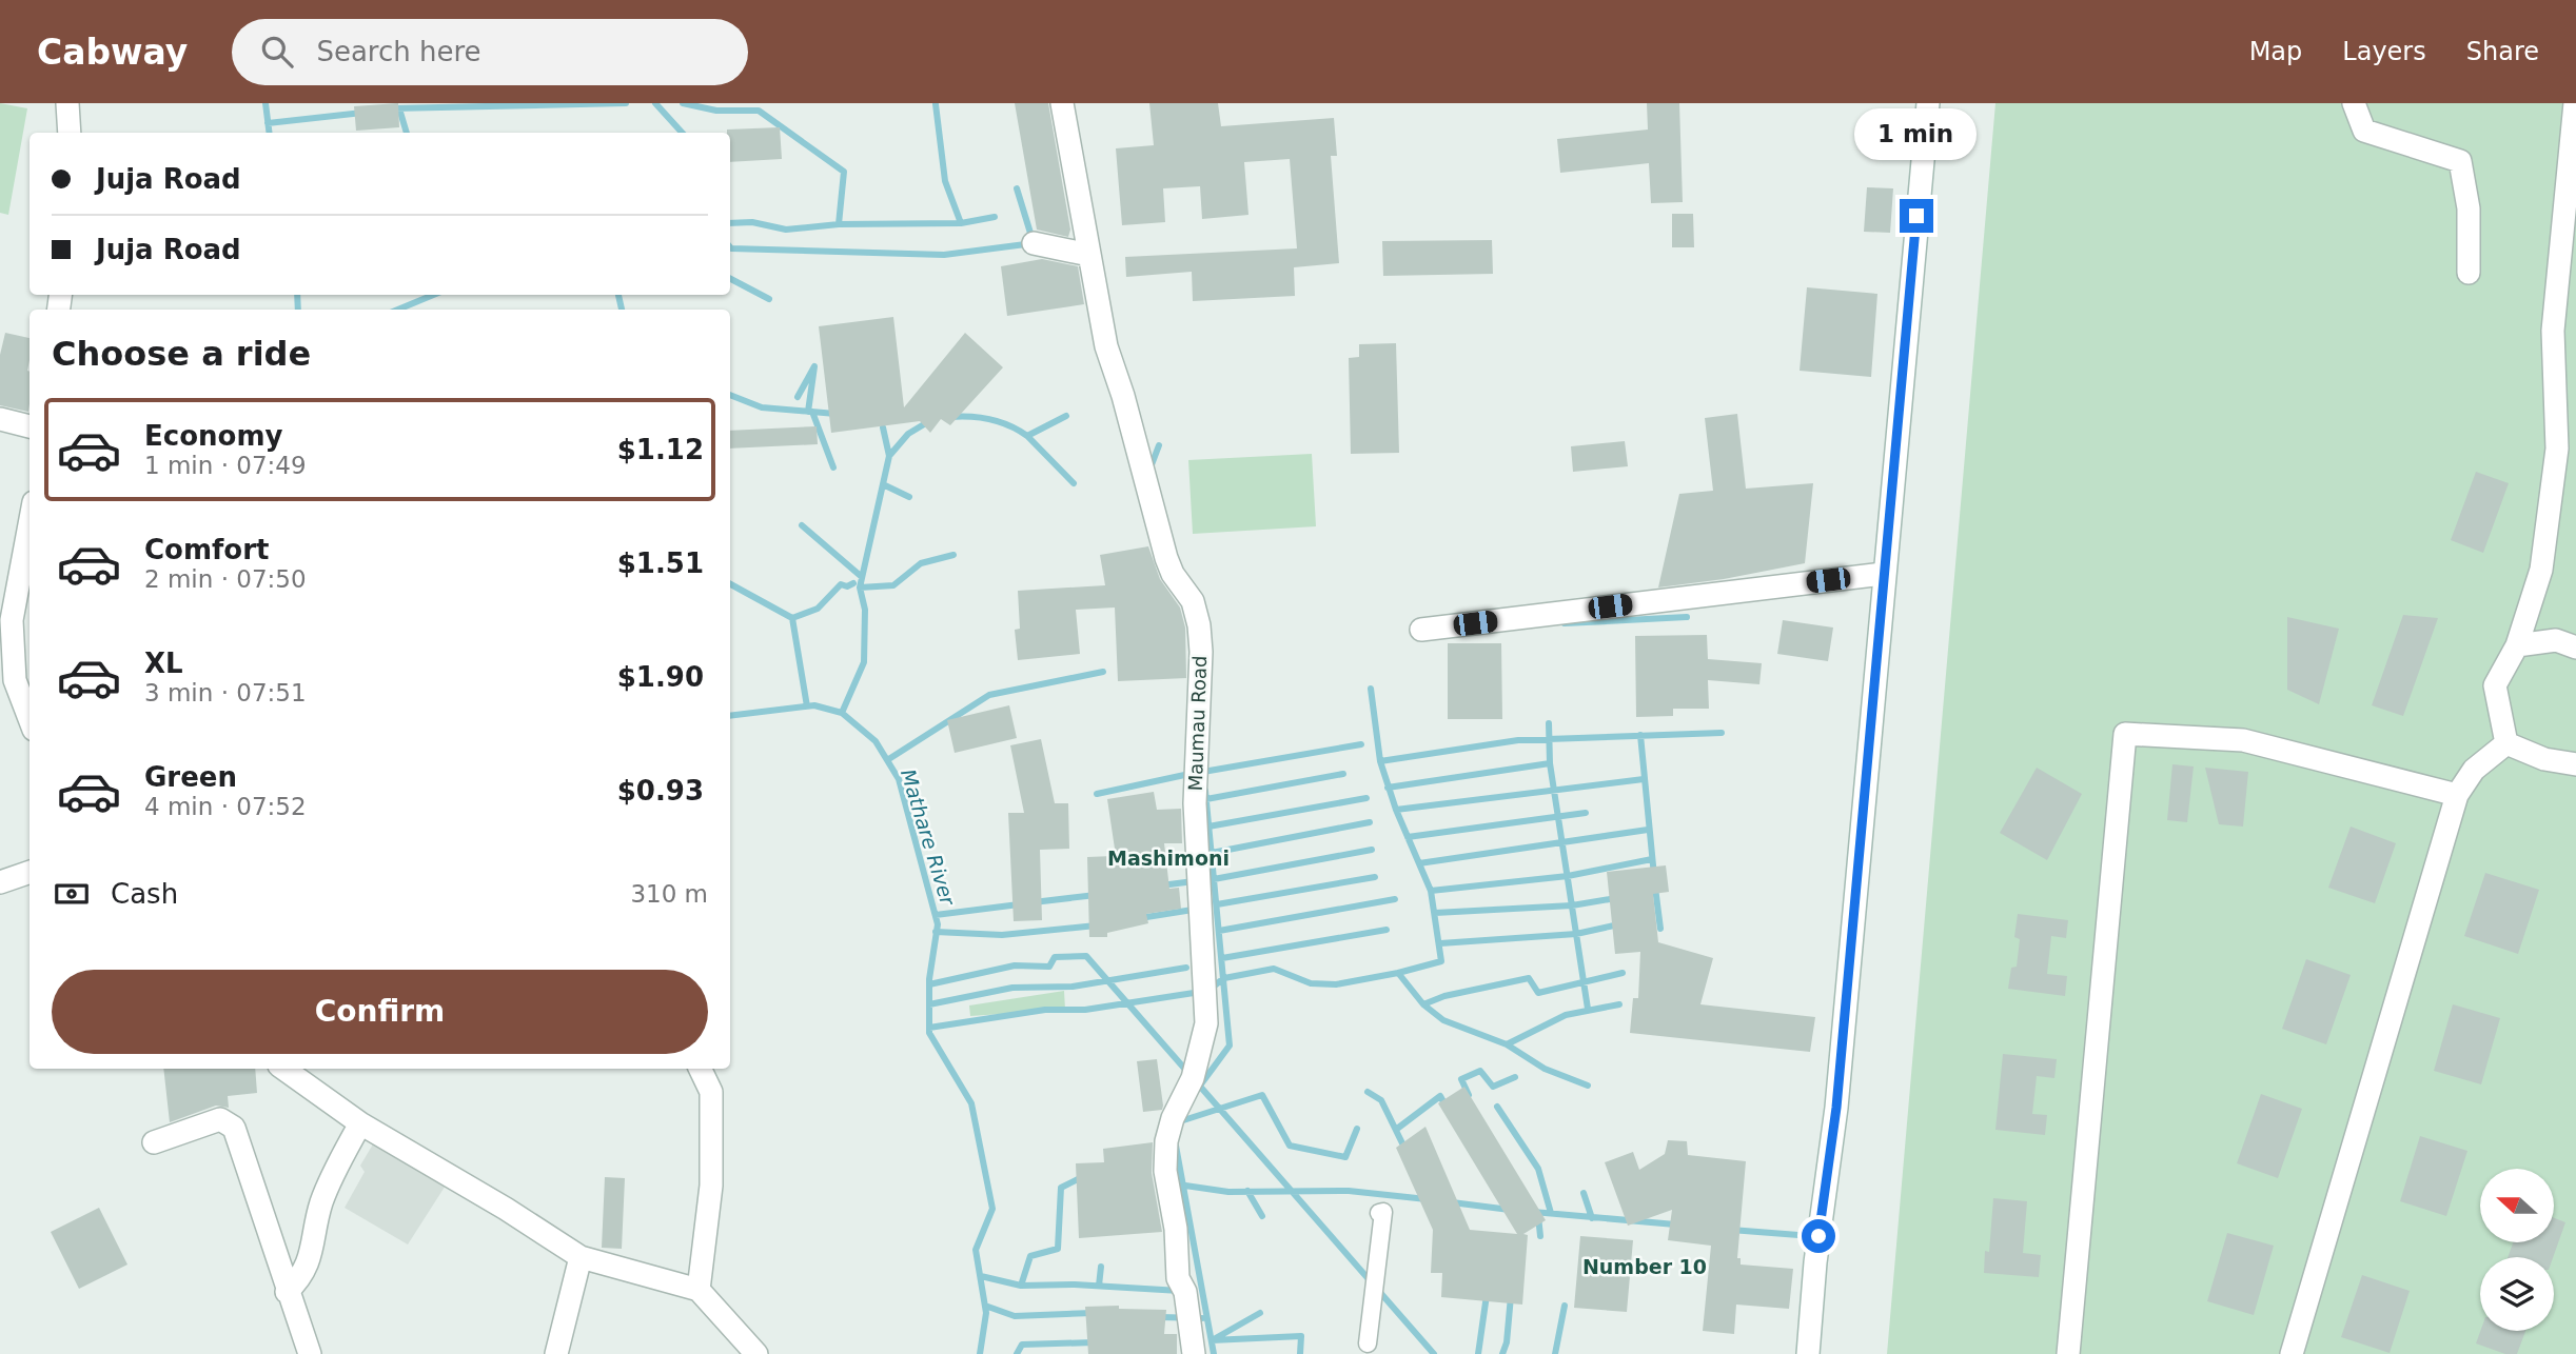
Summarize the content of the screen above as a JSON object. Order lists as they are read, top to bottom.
{
  "streets": {
    "street": ["Maumau Road"]
  },
  "districts": ["Mashimoni", "Number 10"],
  "water": ["Mathare River"],
  "north": "left",
  "page": {
    "header": "Cabway",
    "search": "Search here",
    "nav": ["Map", "Layers", "Share"],
    "bubble": "1 min",
    "banner": ["Juja Road", "Juja Road"],
    "heading": "Choose a ride",
    "list": [
      {
        "name": "Economy",
        "note": "1 min · 07:49",
        "value": "$1.12"
      },
      {
        "name": "Comfort",
        "note": "2 min · 07:50",
        "value": "$1.51"
      },
      {
        "name": "XL",
        "note": "3 min · 07:51",
        "value": "$1.90"
      },
      {
        "name": "Green",
        "note": "4 min · 07:52",
        "value": "$0.93"
      }
    ],
    "pay": ["Cash", "310 m"],
    "buttons": "Confirm"
  }
}
